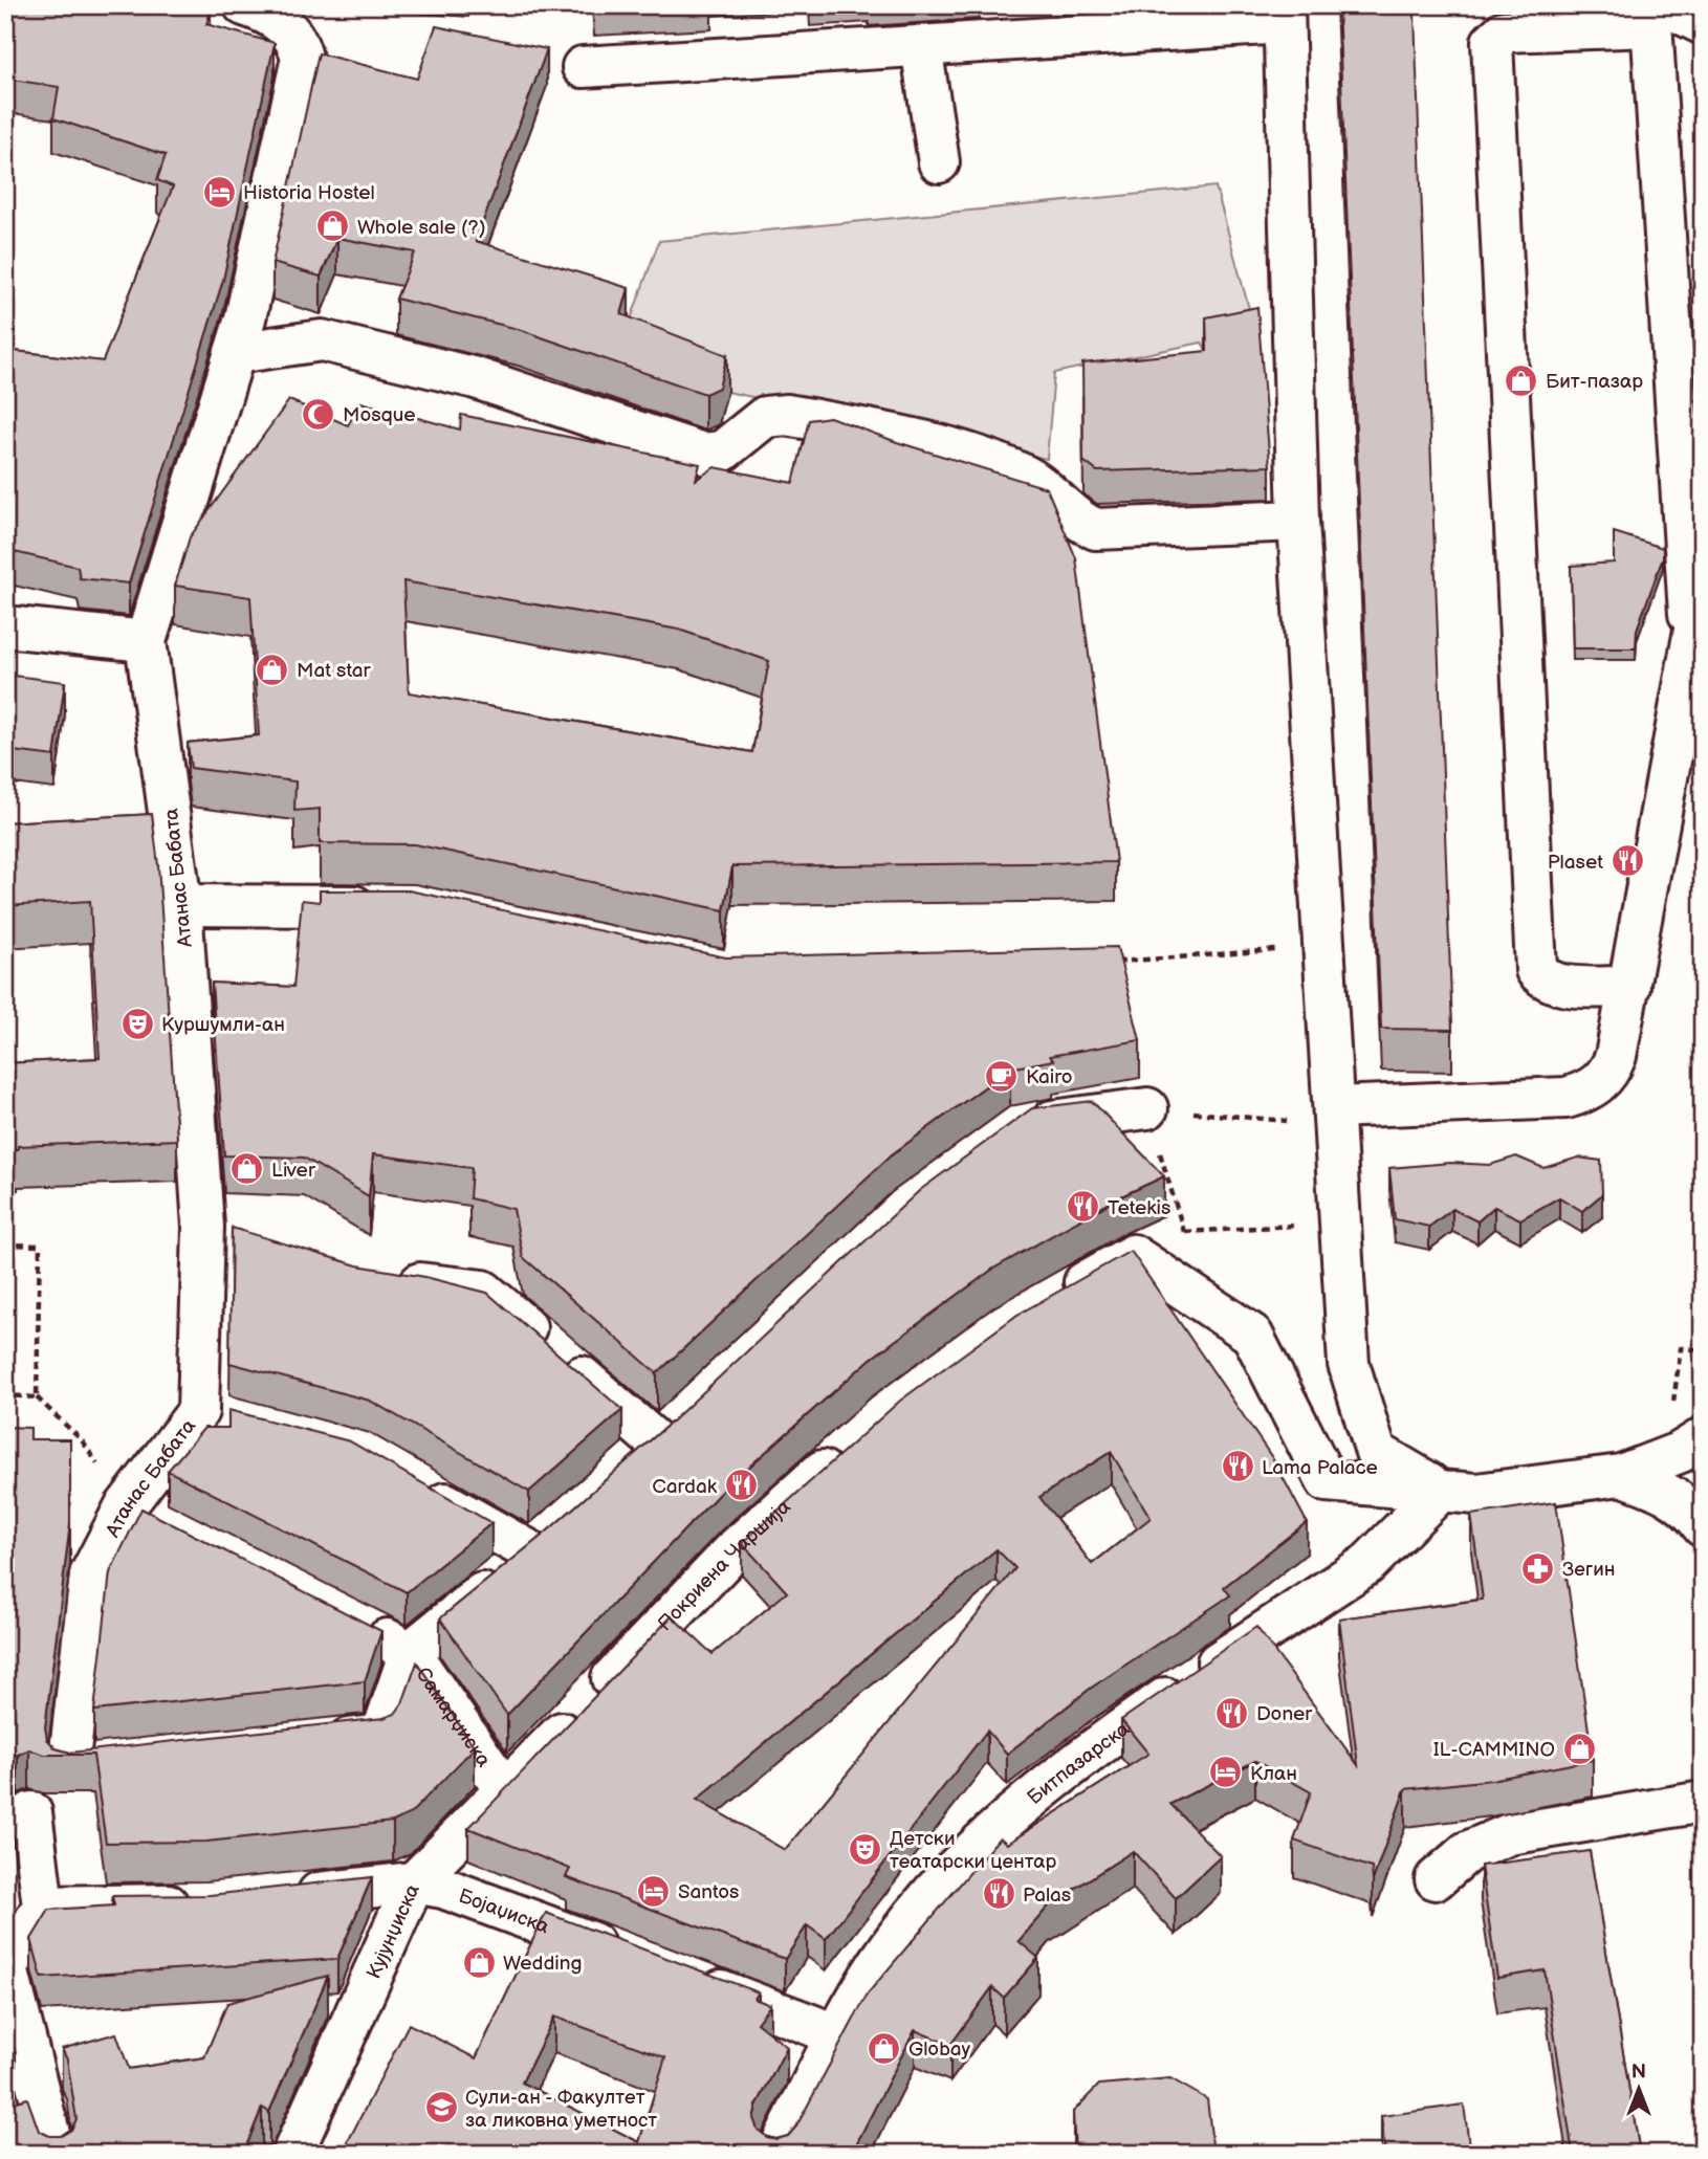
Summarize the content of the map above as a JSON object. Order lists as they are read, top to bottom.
{
  "streets": {
    "street": [
      "Атанас Бабата",
      "Покриена Чаршија",
      "Самарџиска",
      "Битпазарска",
      "Бојаџиска",
      "Кујунџиска"
    ]
  },
  "crossings": [
    ["Покриена Чаршија", "Кујунџиска"],
    ["Самарџиска", "Кујунџиска"],
    ["Бојаџиска", "Кујунџиска"]
  ],
  "places": {
    "hotel": ["Historia Hostel", "Клан", "Santos"],
    "shop": [
      "Whole sale (?)",
      "Бит-пазар",
      "Mat star",
      "Liver",
      "IL-CAMMINO",
      "Wedding",
      "Globay"
    ],
    "mosque": ["Mosque"],
    "restaurant": [
      "Plaset",
      "Tetekis",
      "Lama Palace",
      "Cardak",
      "Doner",
      "Palas"
    ],
    "theatre": ["Куршумли-ан", "Детски театарски центар"],
    "cafe": ["Kairo"],
    "pharmacy": ["Зегин"],
    "school or university": ["Сули-ан - Факултет за ликовна уметност"]
  },
  "north": "top"
}
